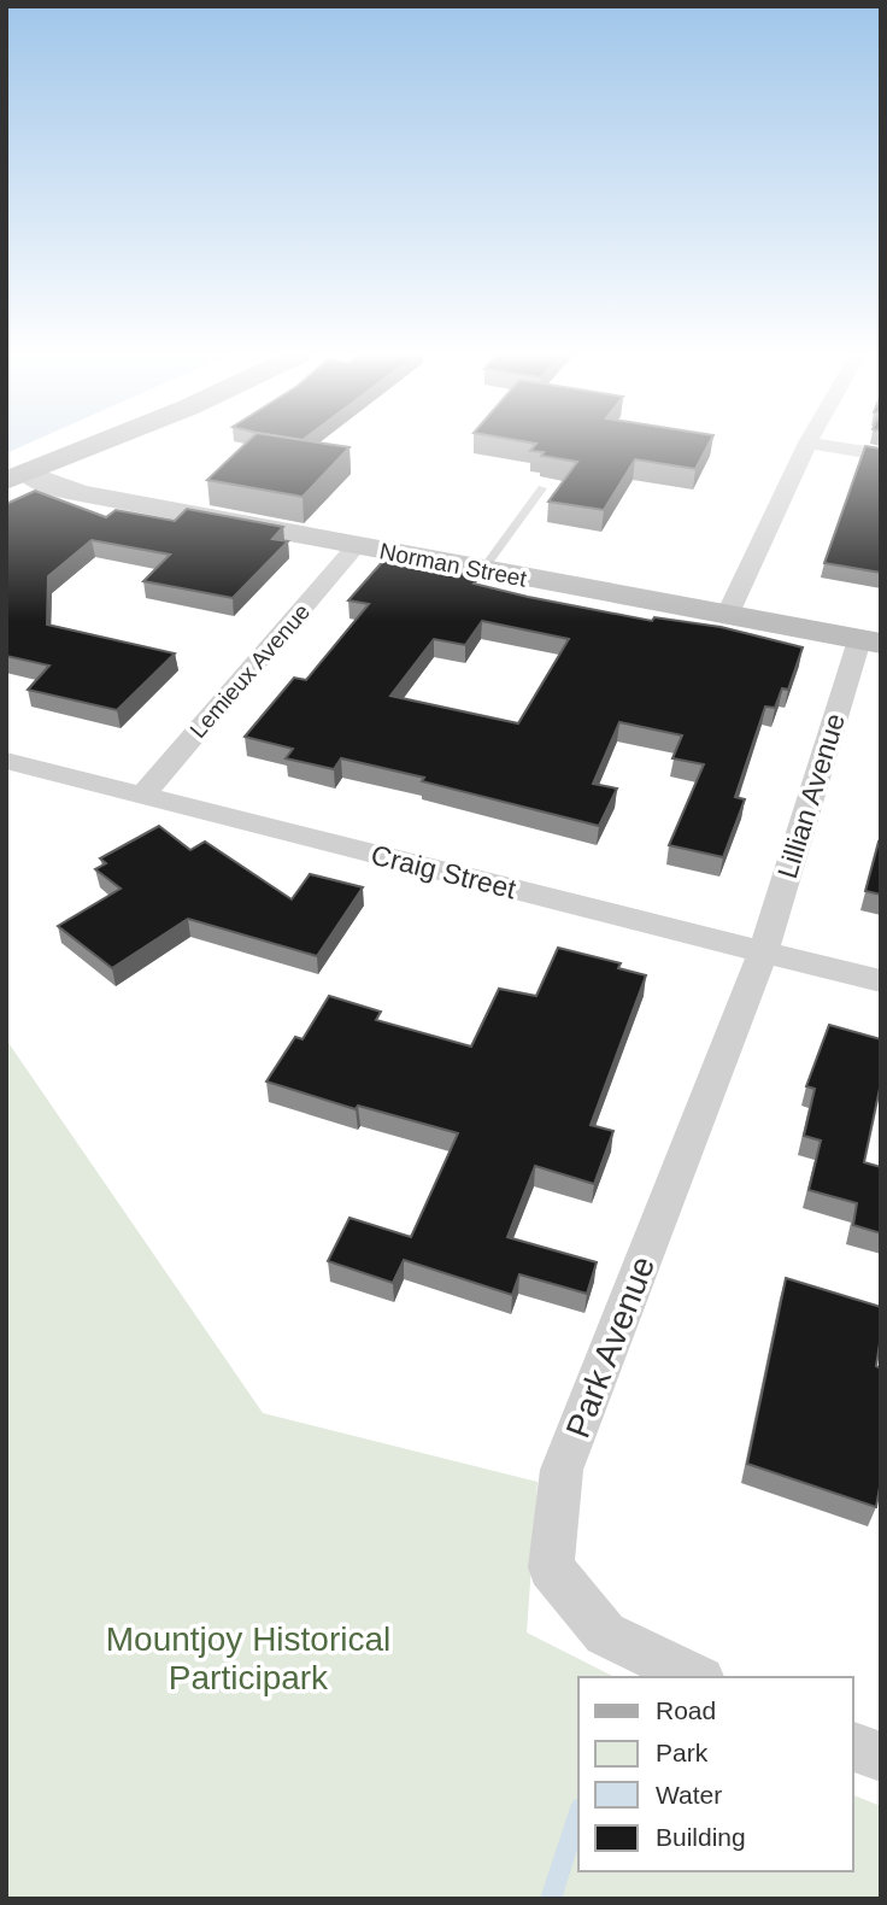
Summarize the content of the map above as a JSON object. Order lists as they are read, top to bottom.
{
  "streets": {
    "street": [
      "Norman Street",
      "Lemieux Avenue",
      "Lillian Avenue",
      "Craig Street",
      "Park Avenue"
    ]
  },
  "crossings": [
    ["Norman Street", "Lemieux Avenue"],
    ["Norman Street", "Lillian Avenue"],
    ["Lemieux Avenue", "Craig Street"],
    ["Lillian Avenue", "Craig Street"],
    ["Lillian Avenue", "Park Avenue"],
    ["Craig Street", "Park Avenue"]
  ],
  "parks": ["Mountjoy Historical Participark"],
  "legend": [
    "Road",
    "Park",
    "Water",
    "Building"
  ]
}
